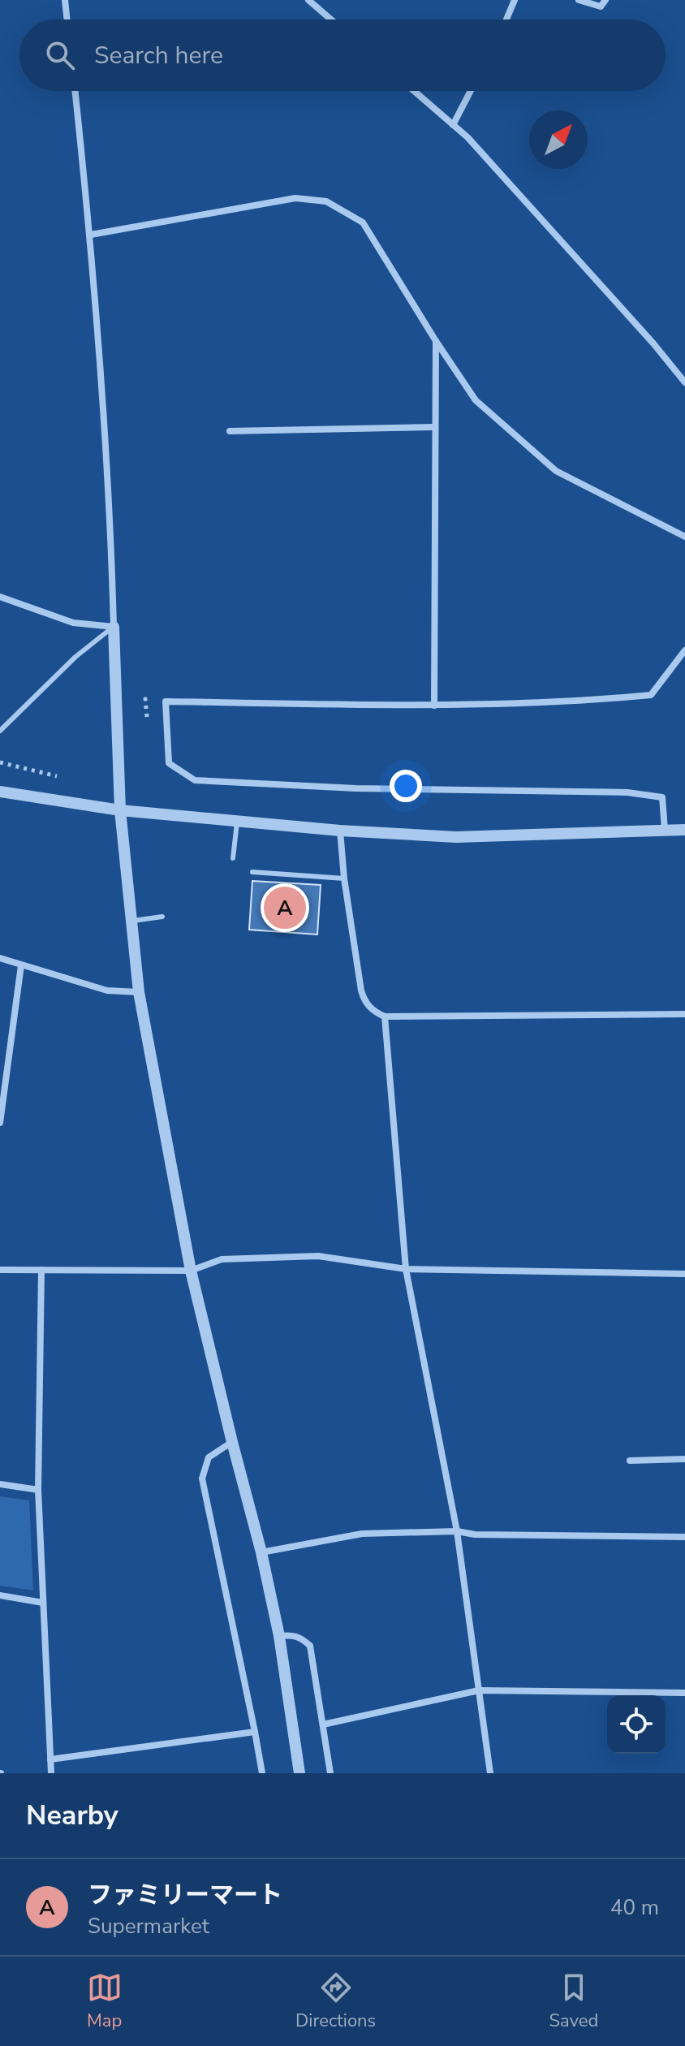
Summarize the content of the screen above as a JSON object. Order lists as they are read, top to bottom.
{
  "north": "top right",
  "page": {
    "search": "Search here",
    "pins": "A",
    "heading": "Nearby",
    "list": [
      {
        "mark": "A",
        "name": "ファミリーマート",
        "note": "Supermarket",
        "value": "40 m"
      }
    ],
    "nav": ["Map", "Directions", "Saved"]
  }
}
